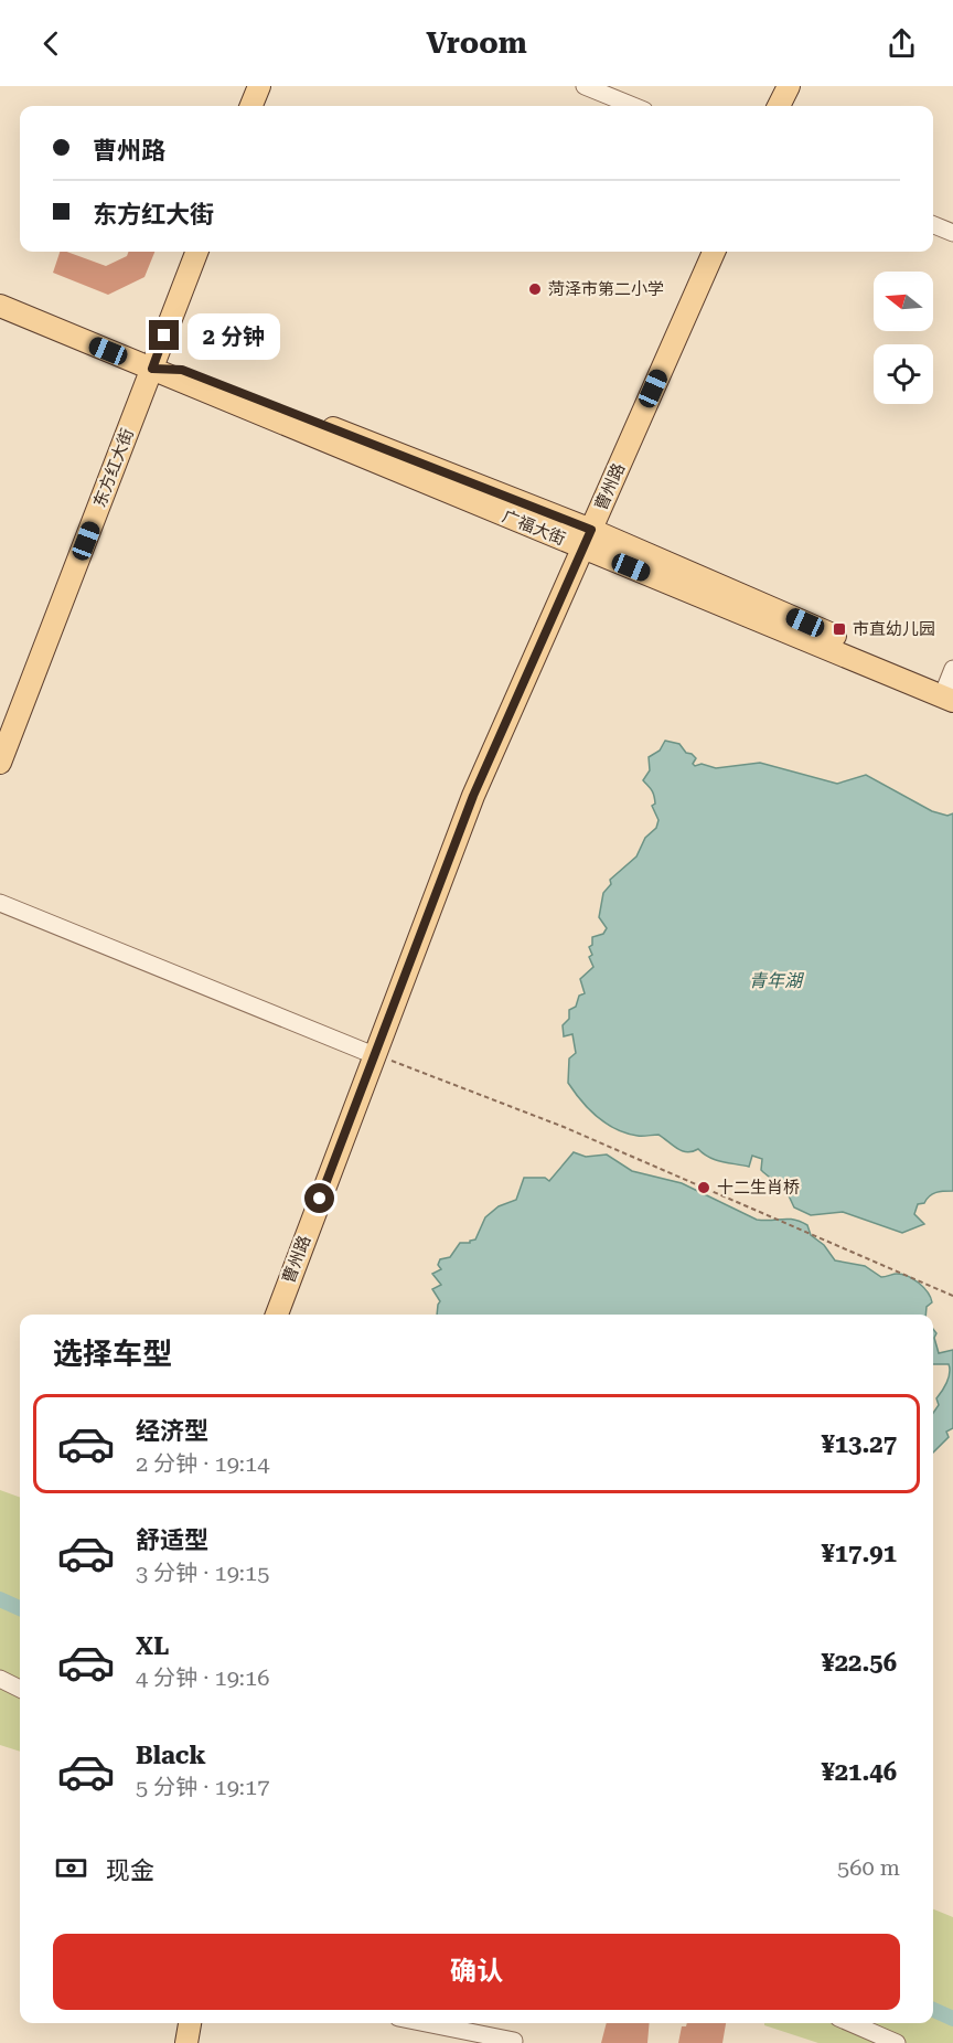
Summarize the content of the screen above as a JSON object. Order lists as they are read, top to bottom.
{
  "streets": {
    "main road": ["东方红大街", "曹州路", "广福大街"]
  },
  "crossings": [
    ["东方红大街", "广福大街"],
    ["曹州路", "广福大街"]
  ],
  "water": ["青年湖"],
  "places": {
    "other": ["菏泽市第二小学", "十二生肖桥"],
    "transit": ["市直幼儿园"]
  },
  "north": "left",
  "page": {
    "header": "Vroom",
    "banner": ["曹州路", "东方红大街"],
    "bubble": "2 分钟",
    "heading": "选择车型",
    "list": [
      {
        "name": "经济型",
        "note": "2 分钟 · 19:14",
        "value": "¥13.27"
      },
      {
        "name": "舒适型",
        "note": "3 分钟 · 19:15",
        "value": "¥17.91"
      },
      {
        "name": "XL",
        "note": "4 分钟 · 19:16",
        "value": "¥22.56"
      },
      {
        "name": "Black",
        "note": "5 分钟 · 19:17",
        "value": "¥21.46"
      }
    ],
    "pay": ["现金", "560 m"],
    "buttons": "确认"
  }
}
